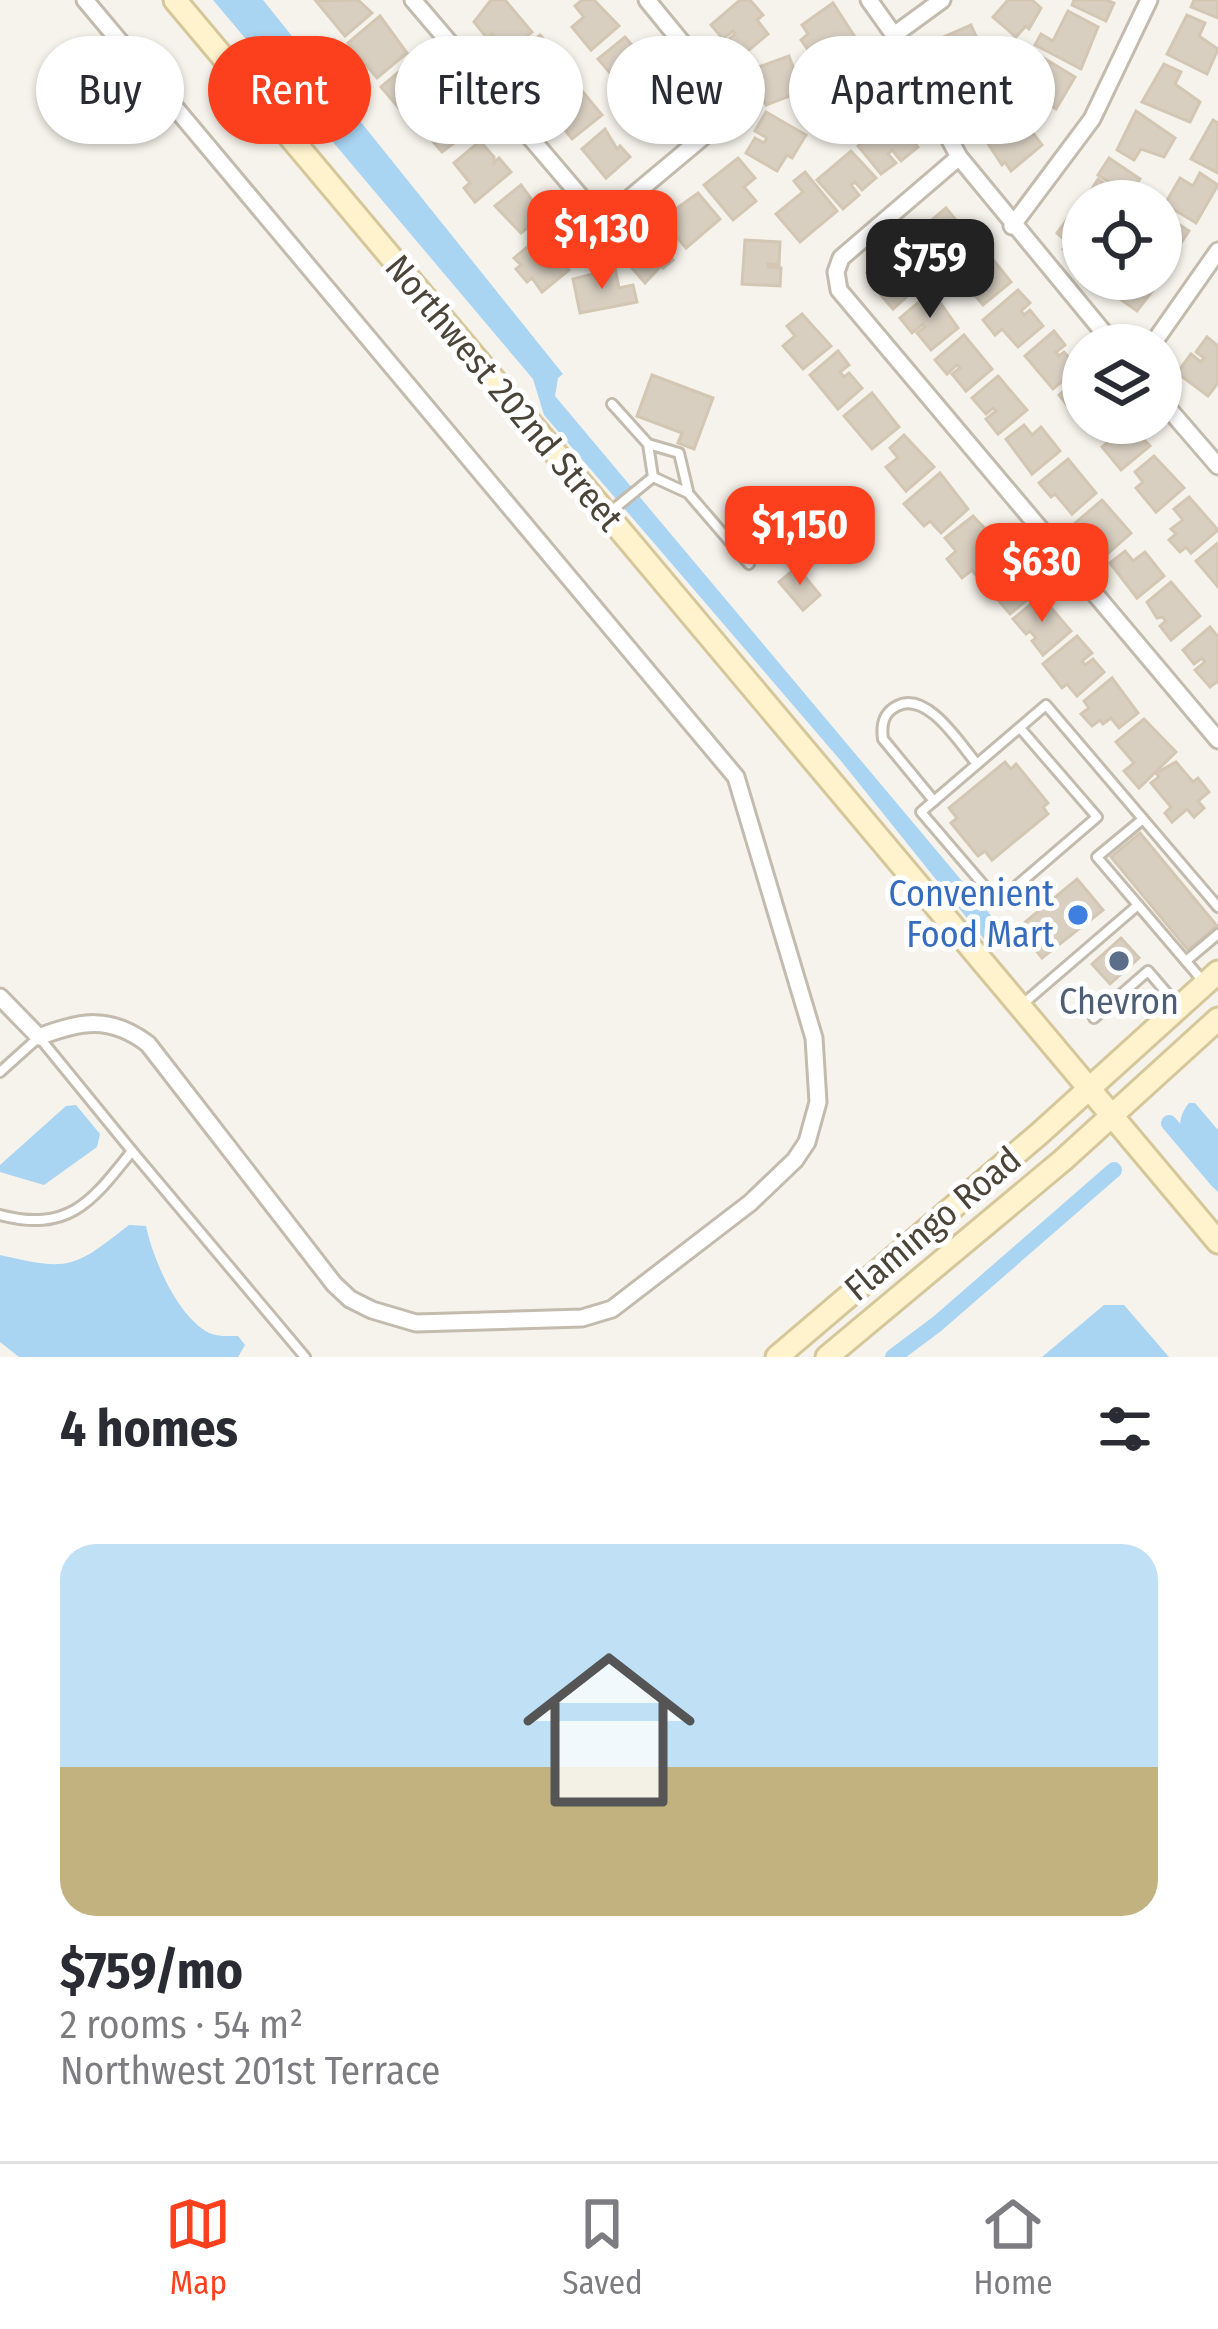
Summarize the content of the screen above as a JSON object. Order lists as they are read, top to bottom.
{
  "streets": {
    "street": ["Northwest 202nd Street", "Flamingo Road"]
  },
  "crossings": [
    ["Northwest 202nd Street", "Flamingo Road"]
  ],
  "places": ["Convenient Food Mart", "Chevron"],
  "page": {
    "chip": [
      "Buy",
      "Rent",
      "Filters",
      "New",
      "Apartment"
    ],
    "price": [
      "$1,130",
      "$759",
      "$1,150",
      "$630"
    ],
    "heading": "4 homes",
    "list": [
      {
        "name": "$759/mo",
        "note": "2 rooms · 54 m² · Northwest 201st Terrace"
      }
    ],
    "tabs": ["Map", "Saved", "Home"]
  }
}
